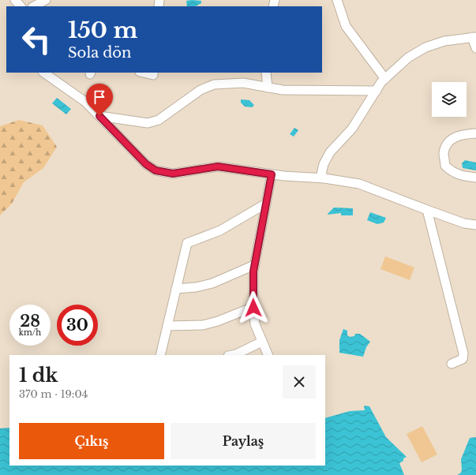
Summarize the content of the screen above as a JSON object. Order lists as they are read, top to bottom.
{
  "page": {
    "turn": ["150 m", "Sola dön"],
    "speed": "28 km/h",
    "limit": "30",
    "heading": ["1 dk", "370 m · 19:04"],
    "buttons": ["Çıkış", "Paylaş"]
  }
}
